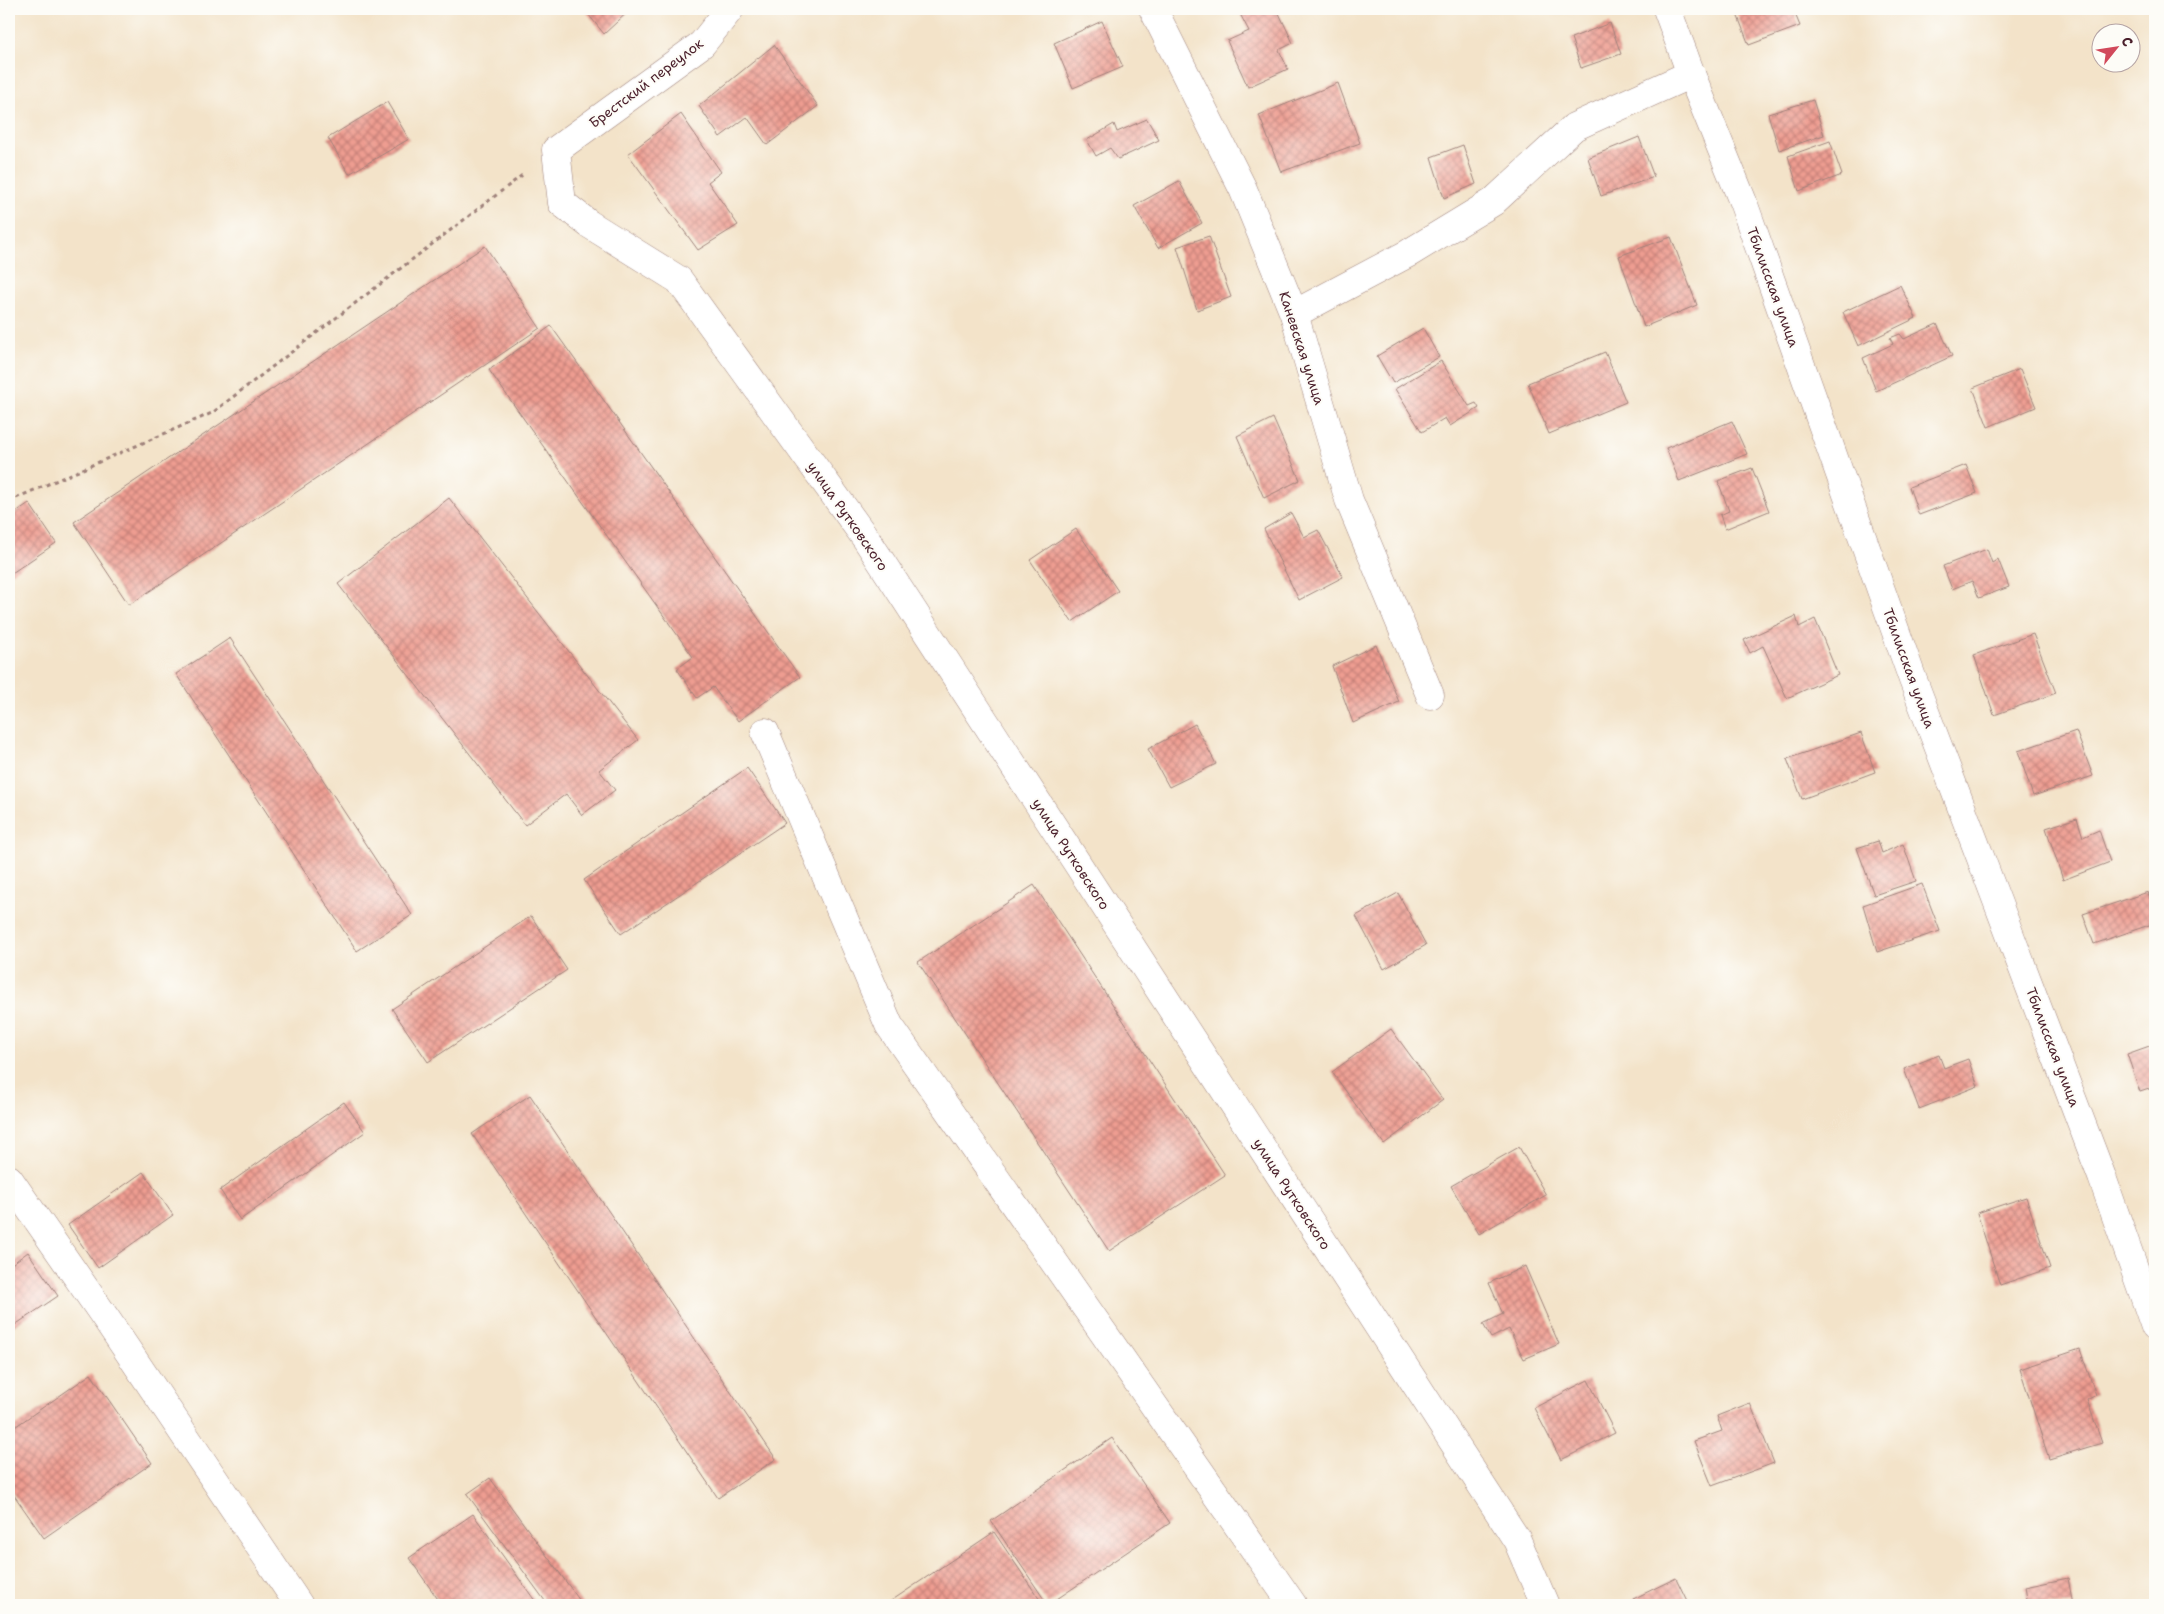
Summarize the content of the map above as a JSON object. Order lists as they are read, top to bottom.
{
  "streets": {
    "street": [
      "Брестский переулок",
      "Тбилисская улица",
      "Каневская улица",
      "улица Рутковского"
    ]
  },
  "crossings": [
    ["Брестский переулок", "улица Рутковского"]
  ],
  "north": "top right"
}
